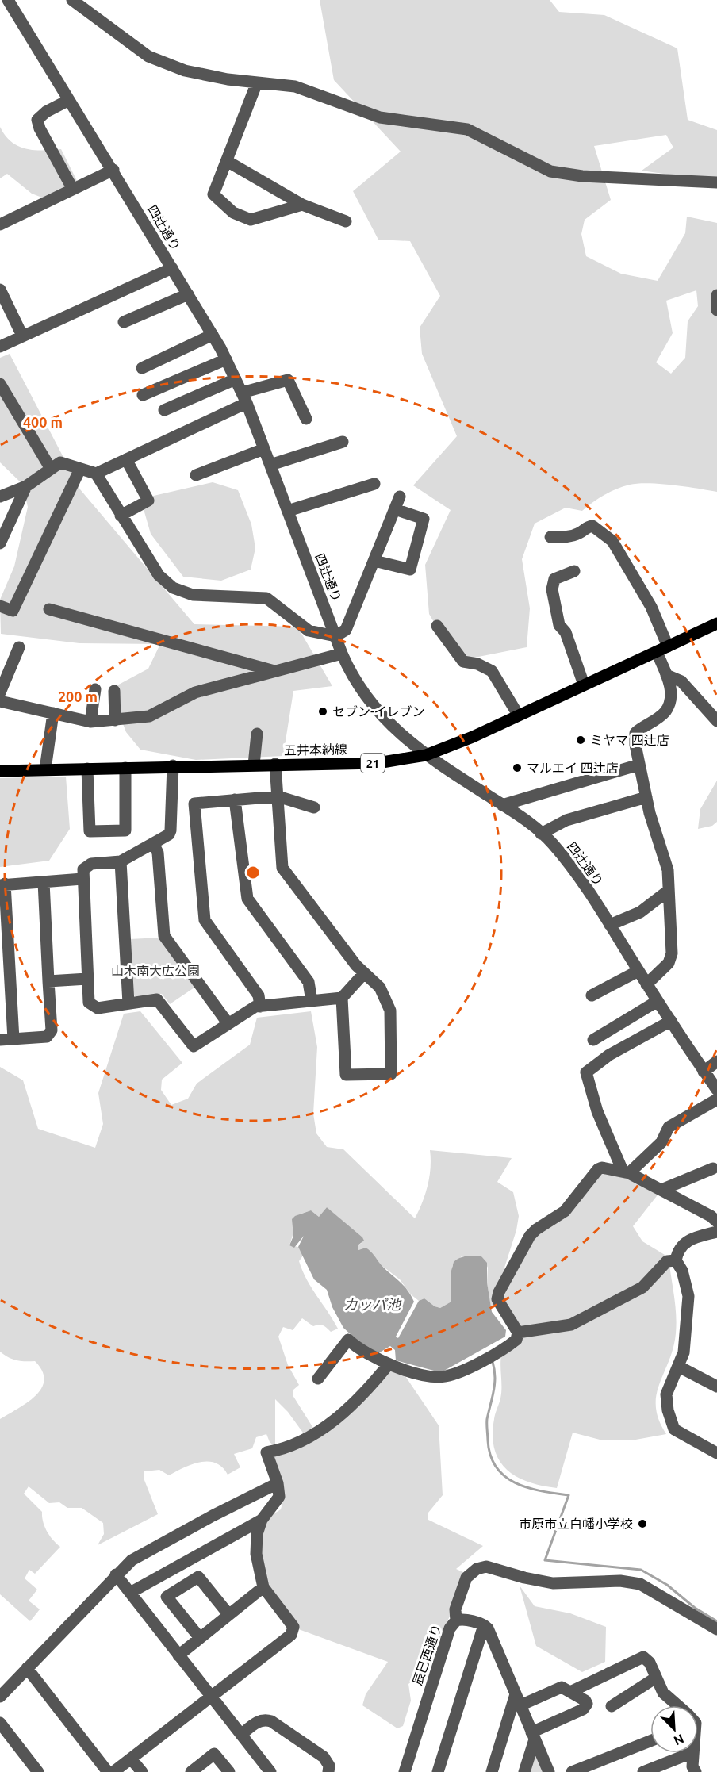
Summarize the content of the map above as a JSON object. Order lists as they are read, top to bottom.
{
  "streets": {
    "main road": ["五井本納線", "21"],
    "street": ["四辻通り", "辰巳西通り"]
  },
  "crossings": [
    ["四辻通り", "五井本納線"]
  ],
  "water": ["カッパ池"],
  "parks": ["山木南大広公園"],
  "places": [
    "セブン-イレブン",
    "ミヤマ 四辻店",
    "マルエイ 四辻店",
    "市原市立白幡小学校"
  ],
  "north": "bottom right",
  "rings": ["400 m", "200 m"]
}
